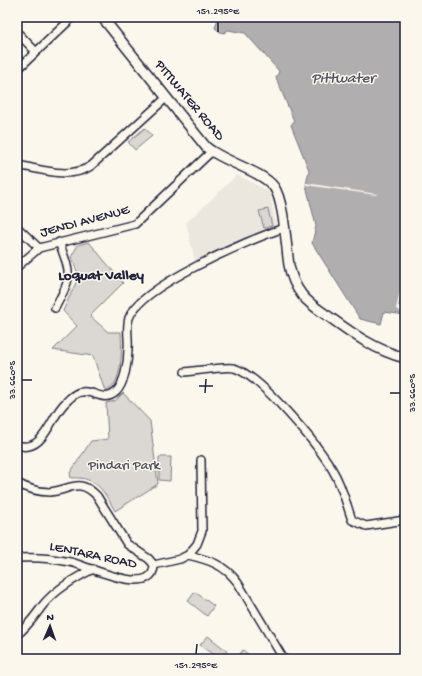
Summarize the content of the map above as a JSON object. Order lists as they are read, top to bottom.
{
  "streets": {
    "main road": ["PITTWATER ROAD"],
    "street": ["JENDI AVENUE", "LENTARA ROAD"]
  },
  "crossings": [
    ["PITTWATER ROAD", "JENDI AVENUE"]
  ],
  "districts": ["Loquat Valley"],
  "water": ["Pittwater"],
  "parks": ["Pindari Park"],
  "north": "top",
  "coordinates": ["151.295°E", "33.660°S"]
}
